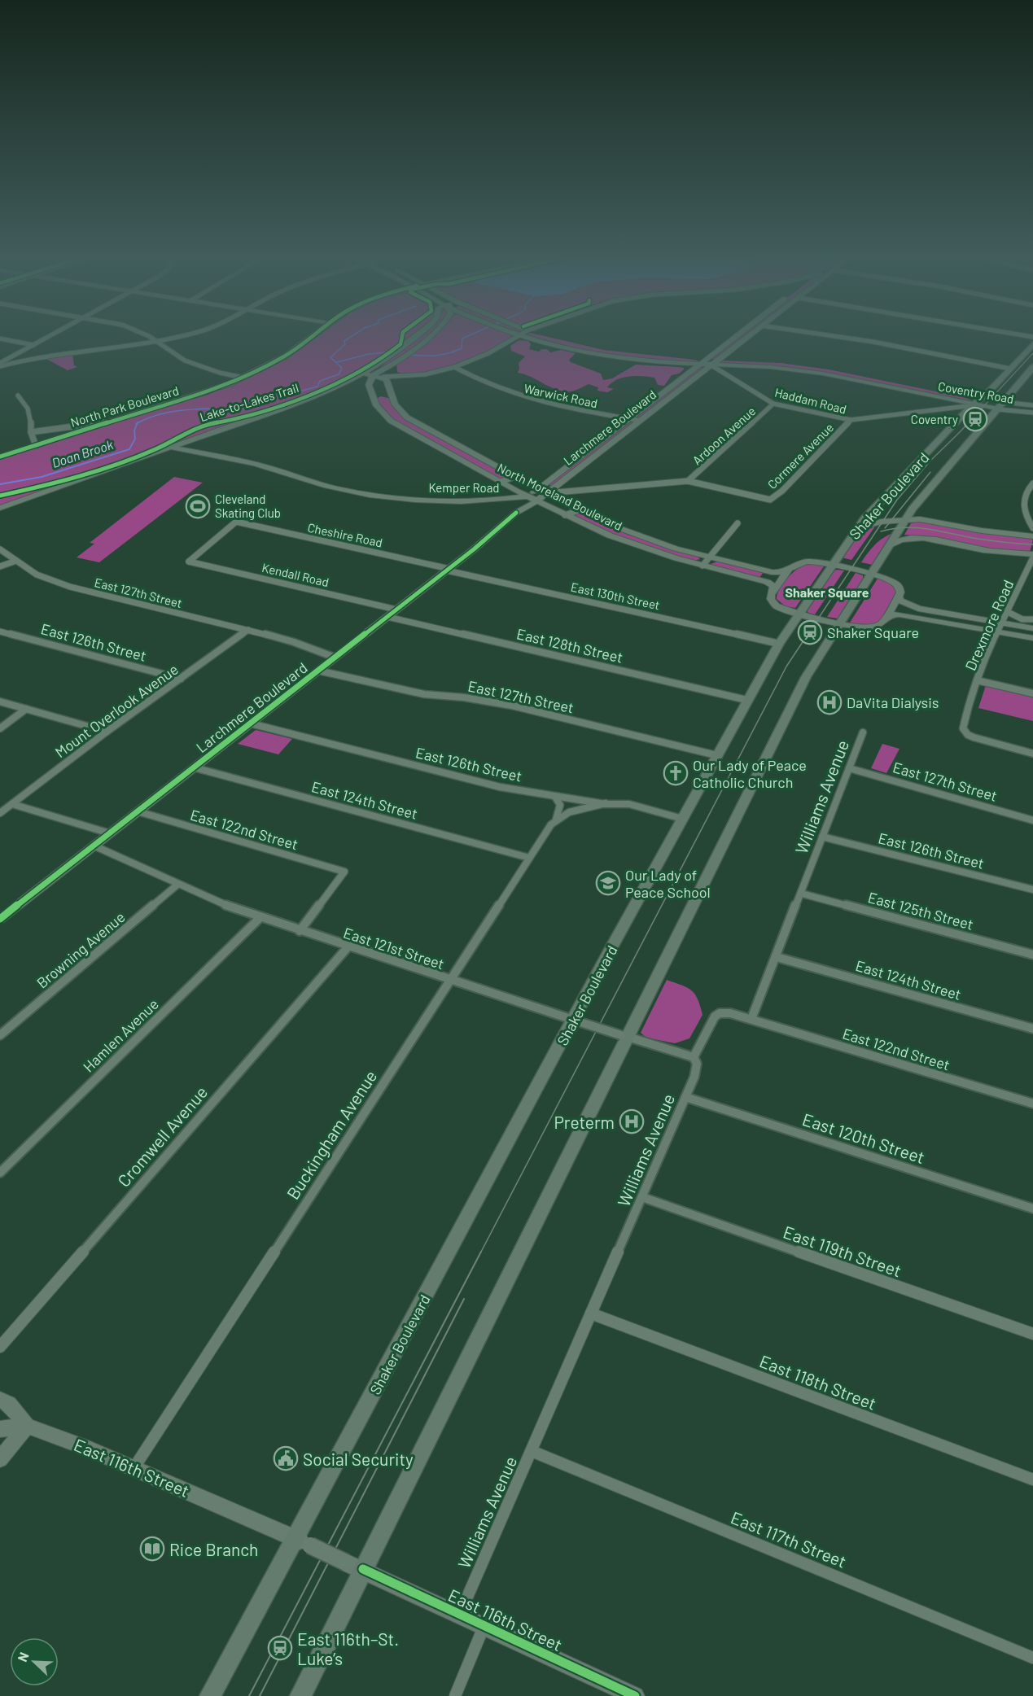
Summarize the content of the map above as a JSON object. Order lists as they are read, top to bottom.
{
  "streets": {
    "main road": [
      "Coventry Road",
      "North Park Boulevard",
      "Larchmere Boulevard",
      "Kemper Road",
      "Shaker Boulevard",
      "North Moreland Boulevard",
      "East 116th Street"
    ],
    "street": [
      "Warwick Road",
      "Haddam Road",
      "Ardoon Avenue",
      "Cormere Avenue",
      "Cheshire Road",
      "Kendall Road",
      "East 127th Street",
      "East 130th Street",
      "Drexmore Road",
      "East 126th Street",
      "East 128th Street",
      "Mount Overlook Avenue",
      "Williams Avenue",
      "East 124th Street",
      "East 122nd Street",
      "East 125th Street",
      "East 121st Street",
      "Browning Avenue",
      "Hamlen Avenue",
      "Buckingham Avenue",
      "Cromwell Avenue",
      "East 120th Street",
      "East 119th Street",
      "East 118th Street",
      "East 117th Street"
    ],
    "cycle path": ["Lake-to-Lakes Trail"]
  },
  "crossings": [
    ["Coventry Road", "Haddam Road"],
    ["Coventry Road", "Larchmere Boulevard"],
    ["Coventry Road", "Shaker Boulevard"],
    ["Warwick Road", "Larchmere Boulevard"],
    ["Haddam Road", "Larchmere Boulevard"],
    ["Haddam Road", "Ardoon Avenue"],
    ["Haddam Road", "Cormere Avenue"],
    ["Haddam Road", "Shaker Boulevard"],
    ["Larchmere Boulevard", "Kemper Road"],
    ["Larchmere Boulevard", "North Moreland Boulevard"],
    ["Larchmere Boulevard", "Cheshire Road"],
    ["Larchmere Boulevard", "Kendall Road"],
    ["Larchmere Boulevard", "East 127th Street"],
    ["Larchmere Boulevard", "East 130th Street"],
    ["Larchmere Boulevard", "East 126th Street"],
    ["Larchmere Boulevard", "East 128th Street"],
    ["Larchmere Boulevard", "East 124th Street"],
    ["Larchmere Boulevard", "East 122nd Street"],
    ["Larchmere Boulevard", "East 121st Street"],
    ["Ardoon Avenue", "Kemper Road"],
    ["Cormere Avenue", "Kemper Road"],
    ["Kemper Road", "North Moreland Boulevard"],
    ["Shaker Boulevard", "East 127th Street"],
    ["Shaker Boulevard", "East 130th Street"],
    ["Shaker Boulevard", "East 126th Street"],
    ["Shaker Boulevard", "East 128th Street"],
    ["Shaker Boulevard", "East 121st Street"],
    ["Shaker Boulevard", "East 116th Street"],
    ["Cheshire Road", "Kendall Road"],
    ["Cheshire Road", "East 130th Street"],
    ["East 127th Street", "Mount Overlook Avenue"],
    ["East 127th Street", "Williams Avenue"],
    ["East 126th Street", "Mount Overlook Avenue"],
    ["East 126th Street", "Williams Avenue"],
    ["Williams Avenue", "East 124th Street"],
    ["Williams Avenue", "East 122nd Street"],
    ["Williams Avenue", "East 125th Street"],
    ["Williams Avenue", "East 121st Street"],
    ["Williams Avenue", "East 120th Street"],
    ["Williams Avenue", "East 119th Street"],
    ["Williams Avenue", "East 118th Street"],
    ["Williams Avenue", "East 116th Street"],
    ["Williams Avenue", "East 117th Street"],
    ["East 124th Street", "Buckingham Avenue"],
    ["East 122nd Street", "East 121st Street"],
    ["East 121st Street", "Browning Avenue"],
    ["East 121st Street", "Hamlen Avenue"],
    ["East 121st Street", "Buckingham Avenue"],
    ["East 121st Street", "Cromwell Avenue"],
    ["Buckingham Avenue", "East 116th Street"]
  ],
  "districts": ["Shaker Square"],
  "water": ["Doan Brook"],
  "places": {
    "station": ["Coventry", "Shaker Square", "East 116th–St. Luke’s"],
    "sports": ["Cleveland Skating Club"],
    "hospital": ["DaVita Dialysis", "Preterm"],
    "church": ["Our Lady of Peace Catholic Church"],
    "school or university": ["Our Lady of Peace School"],
    "public building": ["Social Security"],
    "library": ["Rice Branch"]
  },
  "north": "top left"
}
